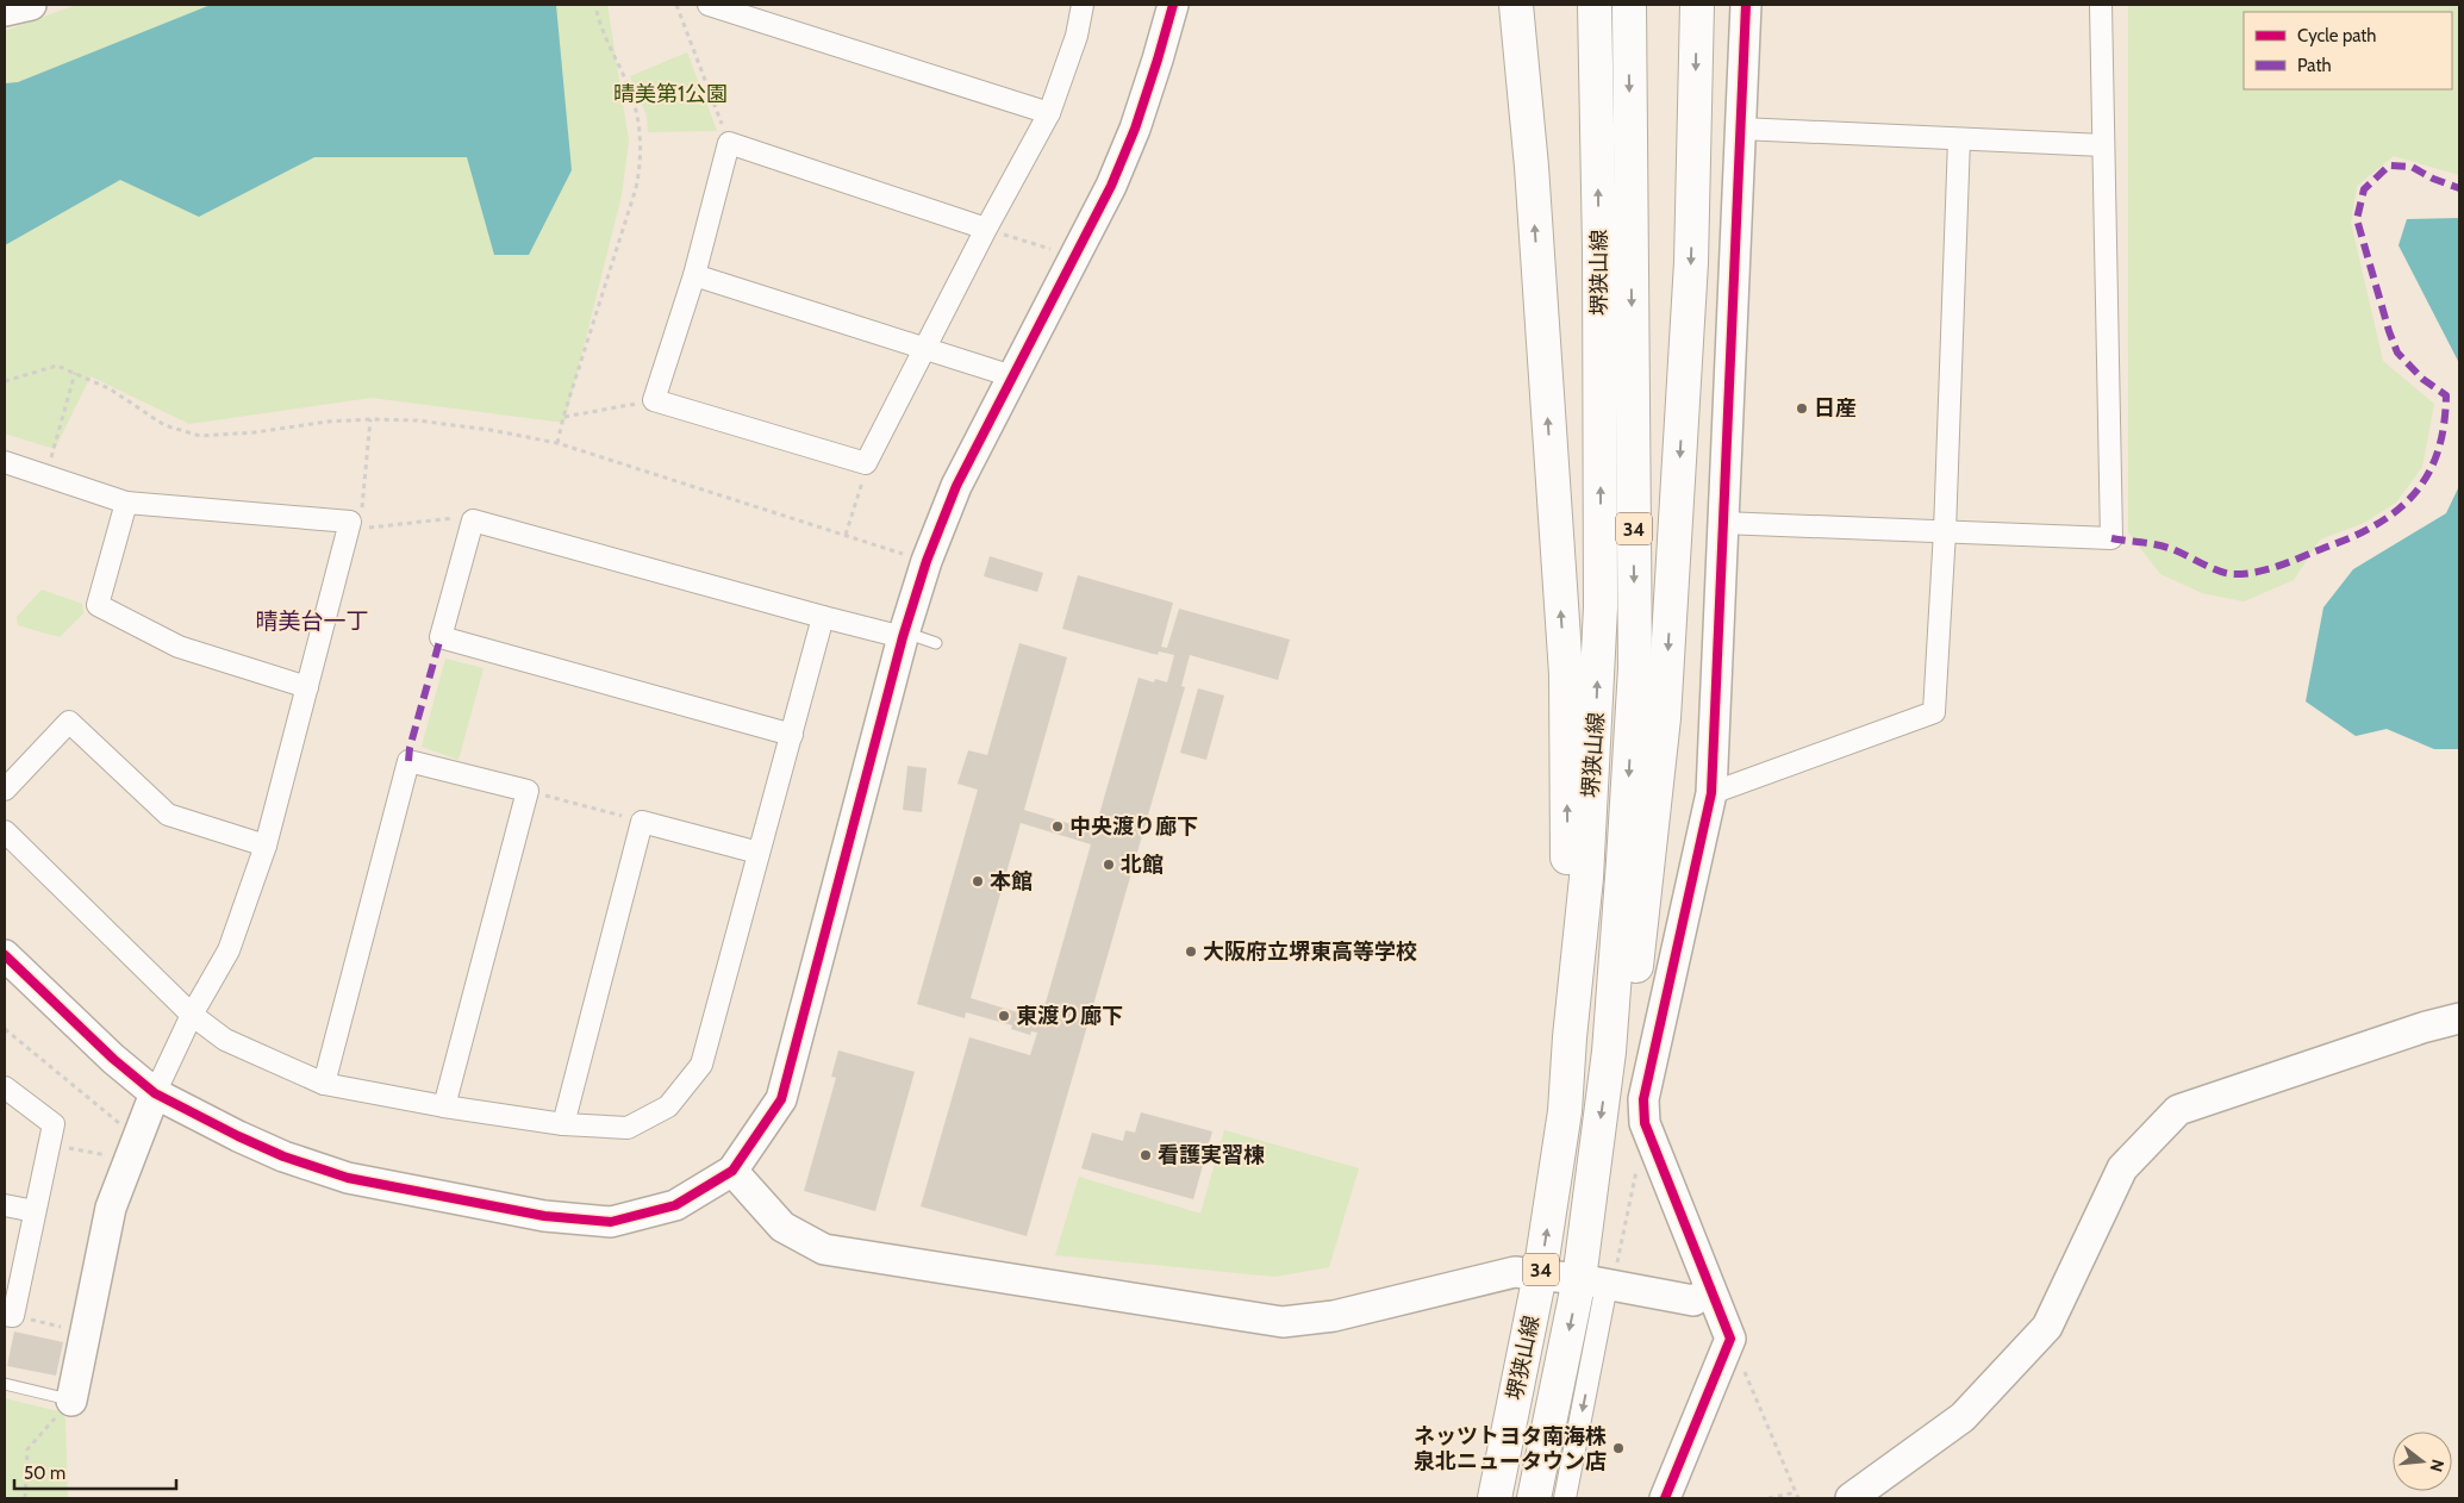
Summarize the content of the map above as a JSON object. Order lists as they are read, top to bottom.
{
  "streets": {
    "main road": ["堺狭山線", "34"]
  },
  "districts": ["晴美台一丁"],
  "parks": ["晴美第1公園"],
  "places": [
    "日産",
    "中央渡り廊下",
    "北館",
    "本館",
    "大阪府立堺東高等学校",
    "東渡り廊下",
    "看護実習棟",
    "ネッツトヨタ南海株 泉北ニュータウン店"
  ],
  "legend": ["Cycle path", "Path"],
  "scale_bar": "50 m",
  "north": "right"
}
